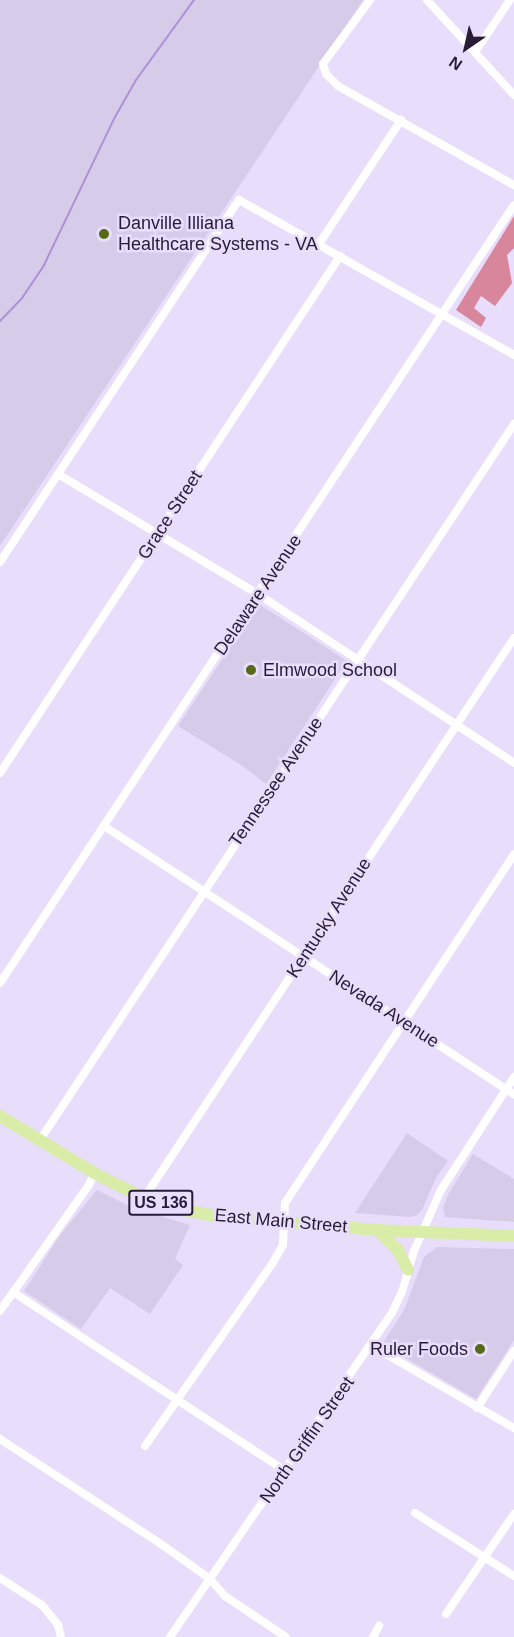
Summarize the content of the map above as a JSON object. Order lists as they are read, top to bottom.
{
  "streets": {
    "main road": ["US 136", "East Main Street"],
    "street": [
      "Grace Street",
      "Delaware Avenue",
      "Tennessee Avenue",
      "Kentucky Avenue",
      "Nevada Avenue",
      "North Griffin Street"
    ]
  },
  "crossings": [
    ["Delaware Avenue", "Nevada Avenue"],
    ["Tennessee Avenue", "Nevada Avenue"],
    ["Tennessee Avenue", "East Main Street"],
    ["Kentucky Avenue", "Nevada Avenue"],
    ["Kentucky Avenue", "East Main Street"],
    ["Nevada Avenue", "North Griffin Street"],
    ["East Main Street", "North Griffin Street"]
  ],
  "places": ["Danville Illiana Healthcare Systems - VA", "Elmwood School", "Ruler Foods"],
  "north": "bottom left"
}
